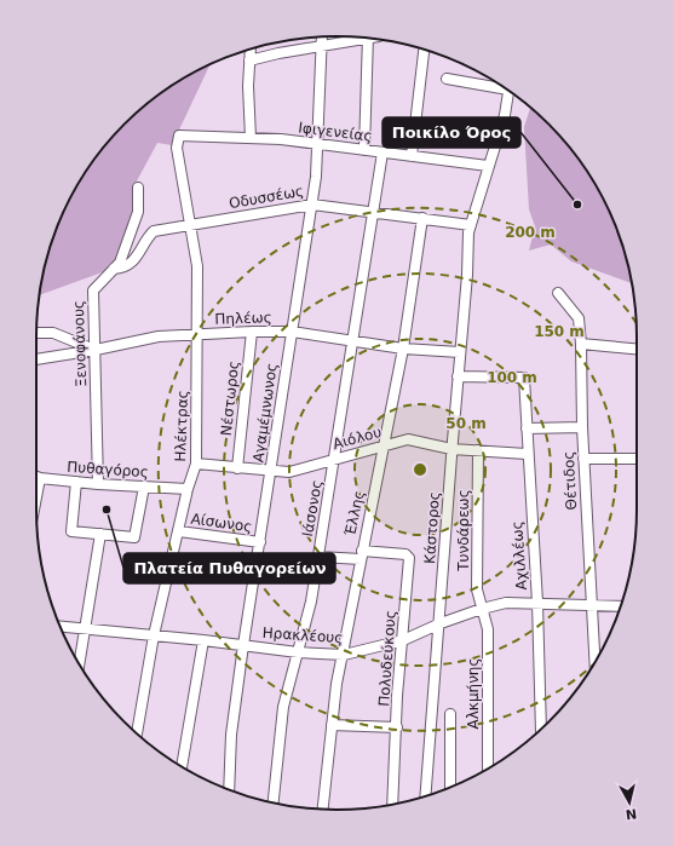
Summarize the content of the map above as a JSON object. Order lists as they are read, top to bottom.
{
  "streets": {
    "street": [
      "Ιφιγενείας",
      "Οδυσσέως",
      "Πηλέως",
      "Ξενοφάνους",
      "Νέστωρος",
      "Αγαμέμνωνος",
      "Ηλέκτρας",
      "Αιόλου",
      "Πυθαγόρος",
      "Θέτιδος",
      "Ιάσονος",
      "Έλλης",
      "Αίσωνος",
      "Κάστορος",
      "Τυνδάρεως",
      "Αχιλλέως",
      "Ηρακλέους",
      "Πολυδεύκους",
      "Αλκμήνης"
    ]
  },
  "crossings": [
    ["Ιφιγενείας", "Αγαμέμνωνος"],
    ["Ιφιγενείας", "Ηλέκτρας"],
    ["Ιφιγενείας", "Ιάσονος"],
    ["Οδυσσέως", "Ξενοφάνους"],
    ["Οδυσσέως", "Αγαμέμνωνος"],
    ["Οδυσσέως", "Ηλέκτρας"],
    ["Οδυσσέως", "Ιάσονος"],
    ["Οδυσσέως", "Έλλης"],
    ["Οδυσσέως", "Κάστορος"],
    ["Πηλέως", "Ξενοφάνους"],
    ["Πηλέως", "Νέστωρος"],
    ["Πηλέως", "Αγαμέμνωνος"],
    ["Πηλέως", "Ηλέκτρας"],
    ["Πηλέως", "Ιάσονος"],
    ["Πηλέως", "Έλλης"],
    ["Πηλέως", "Κάστορος"],
    ["Ξενοφάνους", "Πυθαγόρος"],
    ["Νέστωρος", "Αιόλου"],
    ["Αγαμέμνωνος", "Αιόλου"],
    ["Αγαμέμνωνος", "Αίσωνος"],
    ["Αγαμέμνωνος", "Ηρακλέους"],
    ["Ηλέκτρας", "Αιόλου"],
    ["Ηλέκτρας", "Πυθαγόρος"],
    ["Ηλέκτρας", "Αίσωνος"],
    ["Ηλέκτρας", "Ηρακλέους"],
    ["Αιόλου", "Ιάσονος"],
    ["Αιόλου", "Έλλης"],
    ["Αιόλου", "Κάστορος"],
    ["Αιόλου", "Τυνδάρεως"],
    ["Αιόλου", "Αχιλλέως"],
    ["Θέτιδος", "Ηρακλέους"],
    ["Ιάσονος", "Ηρακλέους"],
    ["Έλλης", "Ηρακλέους"],
    ["Έλλης", "Πολυδεύκους"],
    ["Κάστορος", "Αχιλλέως"],
    ["Κάστορος", "Ηρακλέους"],
    ["Τυνδάρεως", "Ηρακλέους"],
    ["Τυνδάρεως", "Αλκμήνης"],
    ["Αχιλλέως", "Ηρακλέους"],
    ["Ηρακλέους", "Πολυδεύκους"],
    ["Ηρακλέους", "Αλκμήνης"]
  ],
  "places": ["Ποικίλο Όρος", "Πλατεία Πυθαγορείων"],
  "north": "bottom",
  "rings": [
    "200 m",
    "150 m",
    "100 m",
    "50 m"
  ]
}
